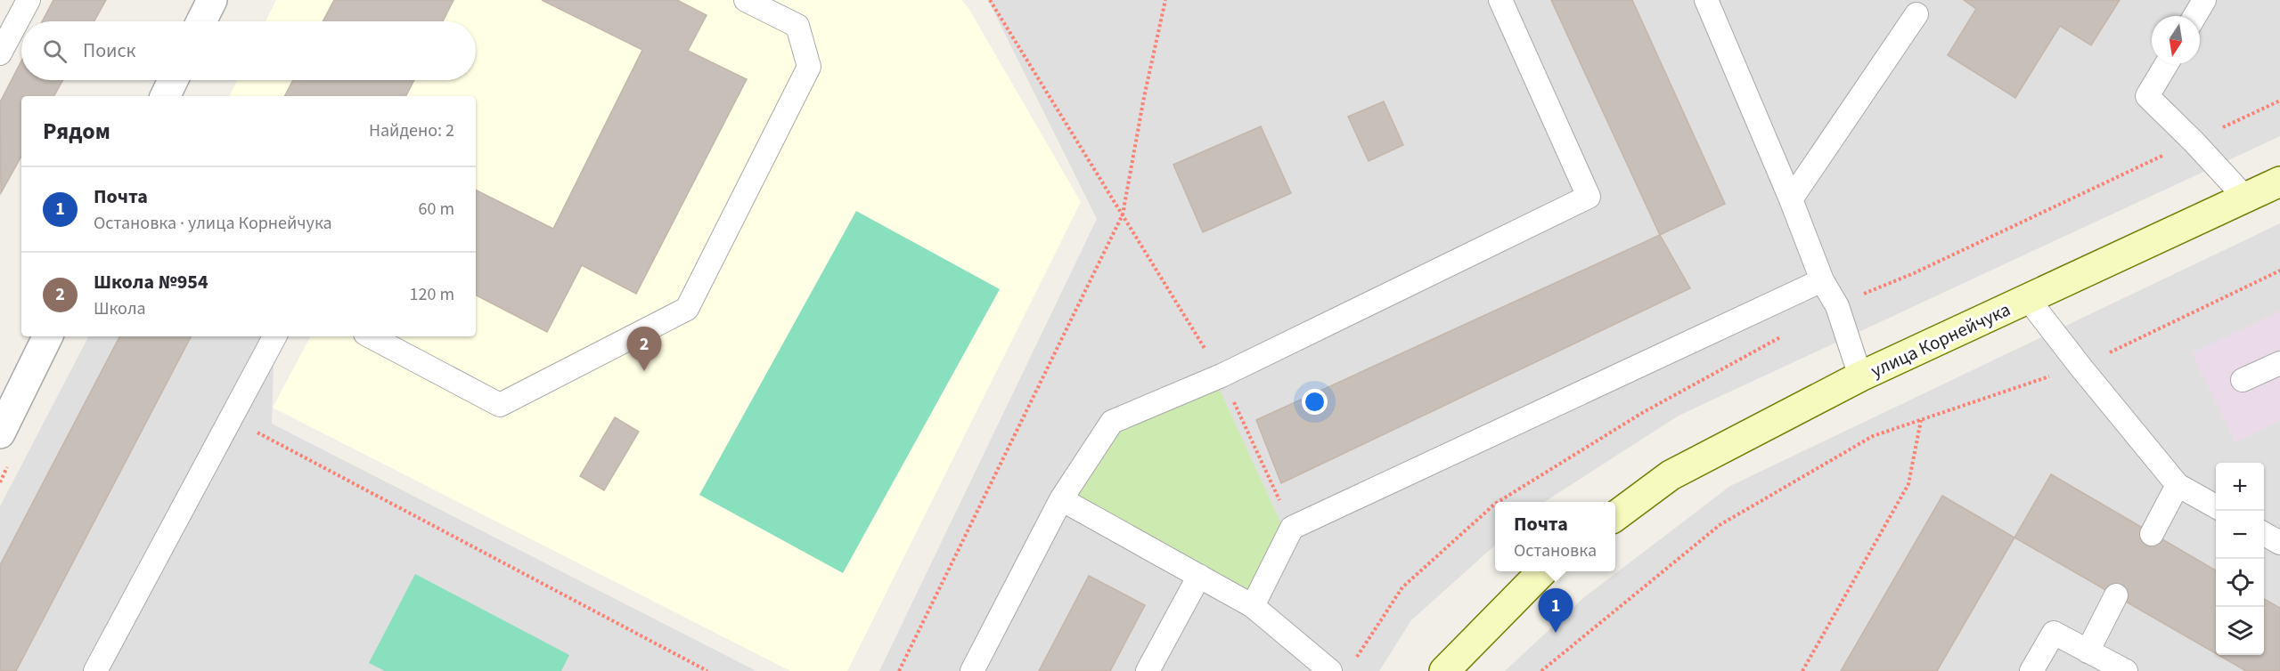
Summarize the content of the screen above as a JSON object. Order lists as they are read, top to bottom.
{
  "streets": {
    "street": ["улица Корнейчука"]
  },
  "north": "bottom",
  "page": {
    "search": "Поиск",
    "heading": ["Рядом", "Найдено: 2"],
    "list": [
      {
        "mark": "1",
        "name": "Почта",
        "note": "Остановка · улица Корнейчука",
        "value": "60 m"
      },
      {
        "mark": "2",
        "name": "Школа №954",
        "note": "Школа",
        "value": "120 m"
      }
    ],
    "pins": ["2", "1"],
    "map_buttons": ["+", "−"],
    "popup": ["Почта", "Остановка"]
  }
}
